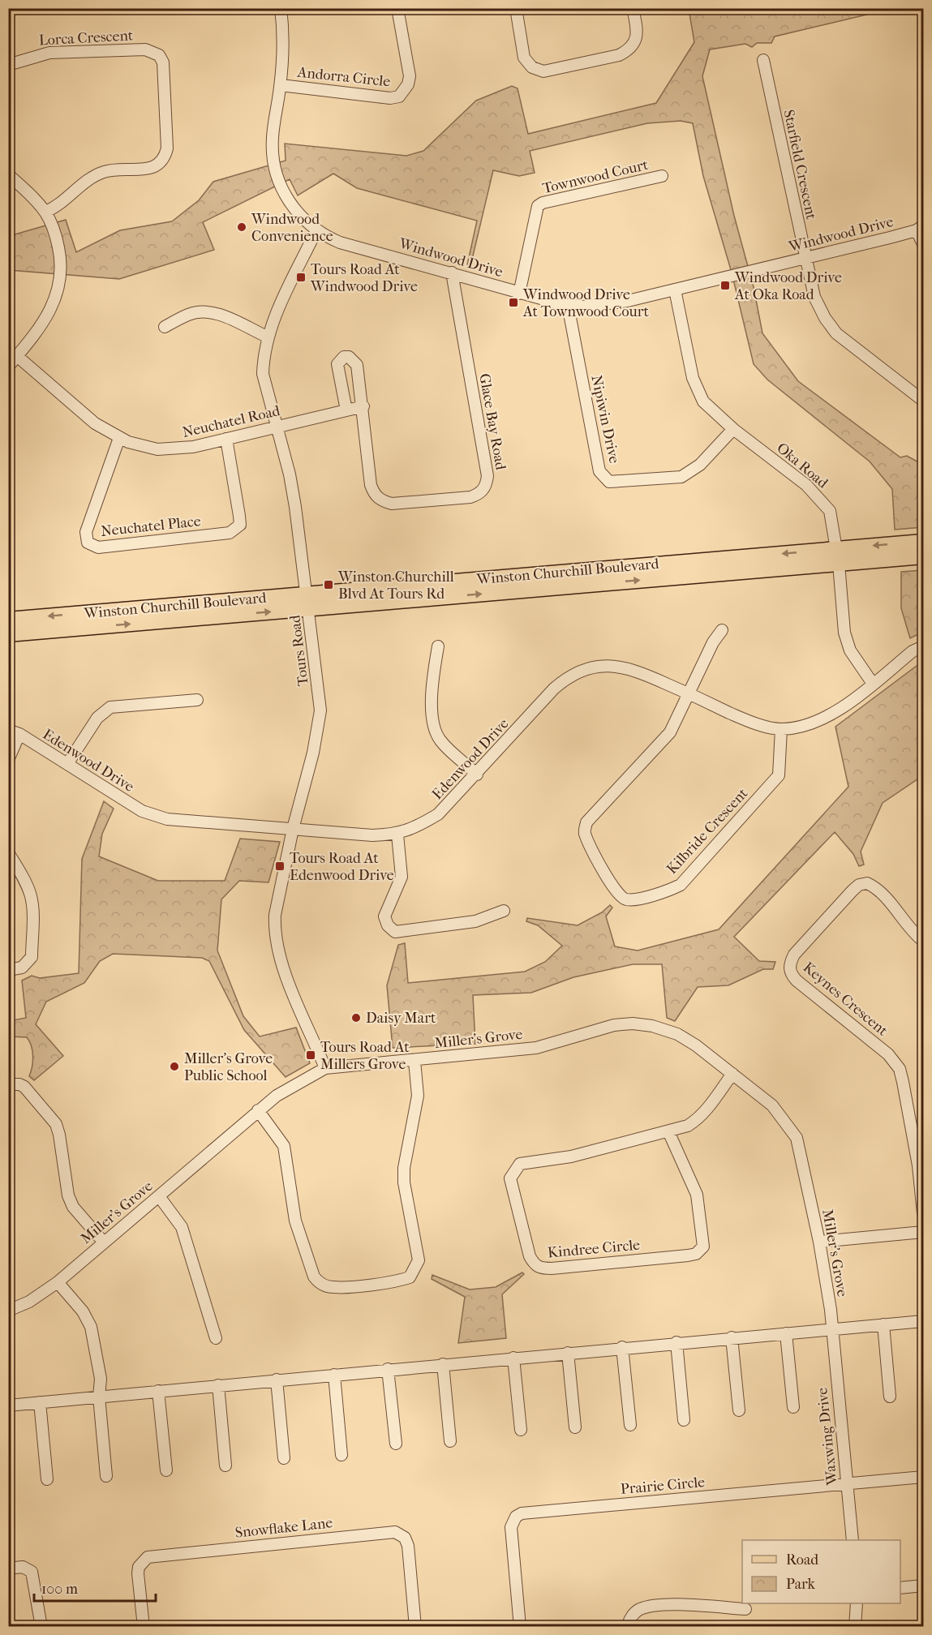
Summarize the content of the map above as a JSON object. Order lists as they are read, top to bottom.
{
  "streets": {
    "main road": ["Winston Churchill Boulevard"],
    "street": [
      "Lorca Crescent",
      "Andorra Circle",
      "Starfield Crescent",
      "Townwood Court",
      "Windwood Drive",
      "Nipiwin Drive",
      "Neuchatel Road",
      "Glace Bay Road",
      "Oka Road",
      "Neuchatel Place",
      "Tours Road",
      "Edenwood Drive",
      "Kilbride Crescent",
      "Keynes Crescent",
      "Miller's Grove",
      "Kindree Circle",
      "Waxwing Drive",
      "Prairie Circle",
      "Snowflake Lane"
    ]
  },
  "crossings": [
    ["Andorra Circle", "Windwood Drive"],
    ["Starfield Crescent", "Windwood Drive"],
    ["Townwood Court", "Windwood Drive"],
    ["Windwood Drive", "Nipiwin Drive"],
    ["Windwood Drive", "Glace Bay Road"],
    ["Windwood Drive", "Oka Road"],
    ["Windwood Drive", "Tours Road"],
    ["Nipiwin Drive", "Oka Road"],
    ["Neuchatel Road", "Glace Bay Road"],
    ["Neuchatel Road", "Neuchatel Place"],
    ["Neuchatel Road", "Tours Road"],
    ["Oka Road", "Winston Churchill Boulevard"],
    ["Oka Road", "Edenwood Drive"],
    ["Winston Churchill Boulevard", "Tours Road"],
    ["Tours Road", "Edenwood Drive"],
    ["Tours Road", "Miller's Grove"],
    ["Edenwood Drive", "Kilbride Crescent"],
    ["Miller's Grove", "Kindree Circle"],
    ["Miller's Grove", "Waxwing Drive"],
    ["Waxwing Drive", "Prairie Circle"]
  ],
  "places": {
    "other": ["Windwood Convenience", "Daisy Mart", "Miller's Grove Public School"],
    "transit": [
      "Tours Road At Windwood Drive",
      "Windwood Drive At Oka Road",
      "Windwood Drive At Townwood Court",
      "Winston Churchill Blvd At Tours Rd",
      "Tours Road At Edenwood Drive",
      "Tours Road At Millers Grove"
    ]
  },
  "legend": ["Road", "Park"],
  "scale_bar": "100 m"
}
